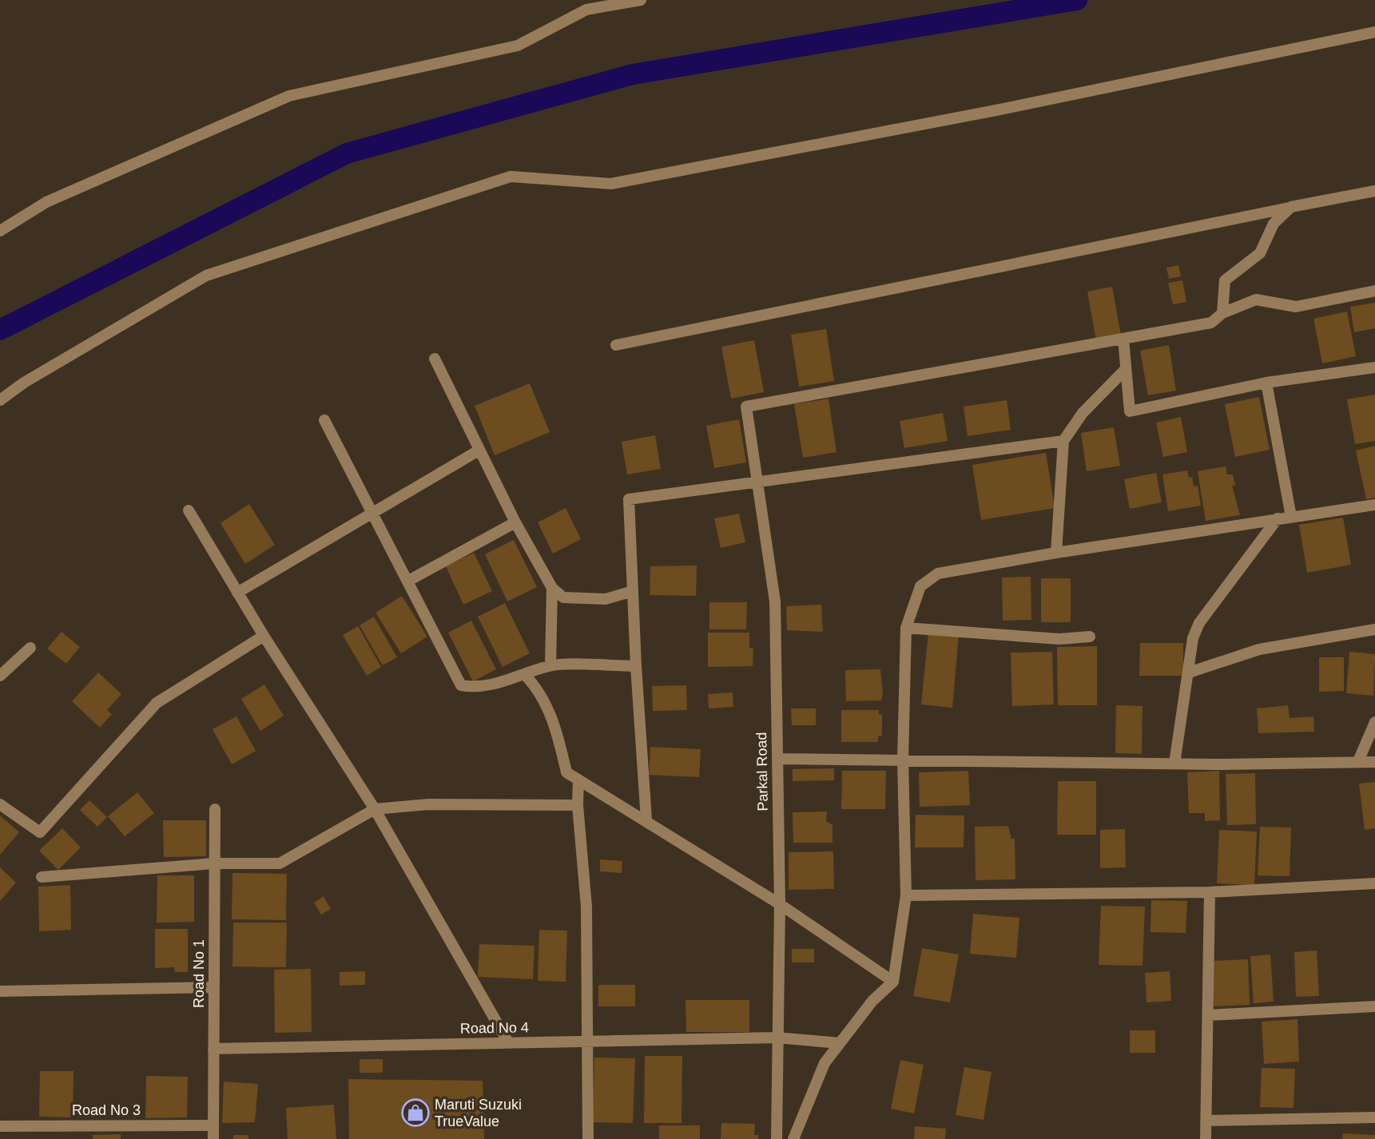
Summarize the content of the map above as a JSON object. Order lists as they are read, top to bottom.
{
  "streets": {
    "street": [
      "Parkal Road",
      "Road No 1",
      "Road No 4",
      "Road No 3"
    ]
  },
  "crossings": [
    ["Parkal Road", "Road No 4"],
    ["Road No 1", "Road No 4"],
    ["Road No 1", "Road No 3"]
  ],
  "places": {
    "shop": ["Maruti Suzuki TrueValue"]
  }
}
